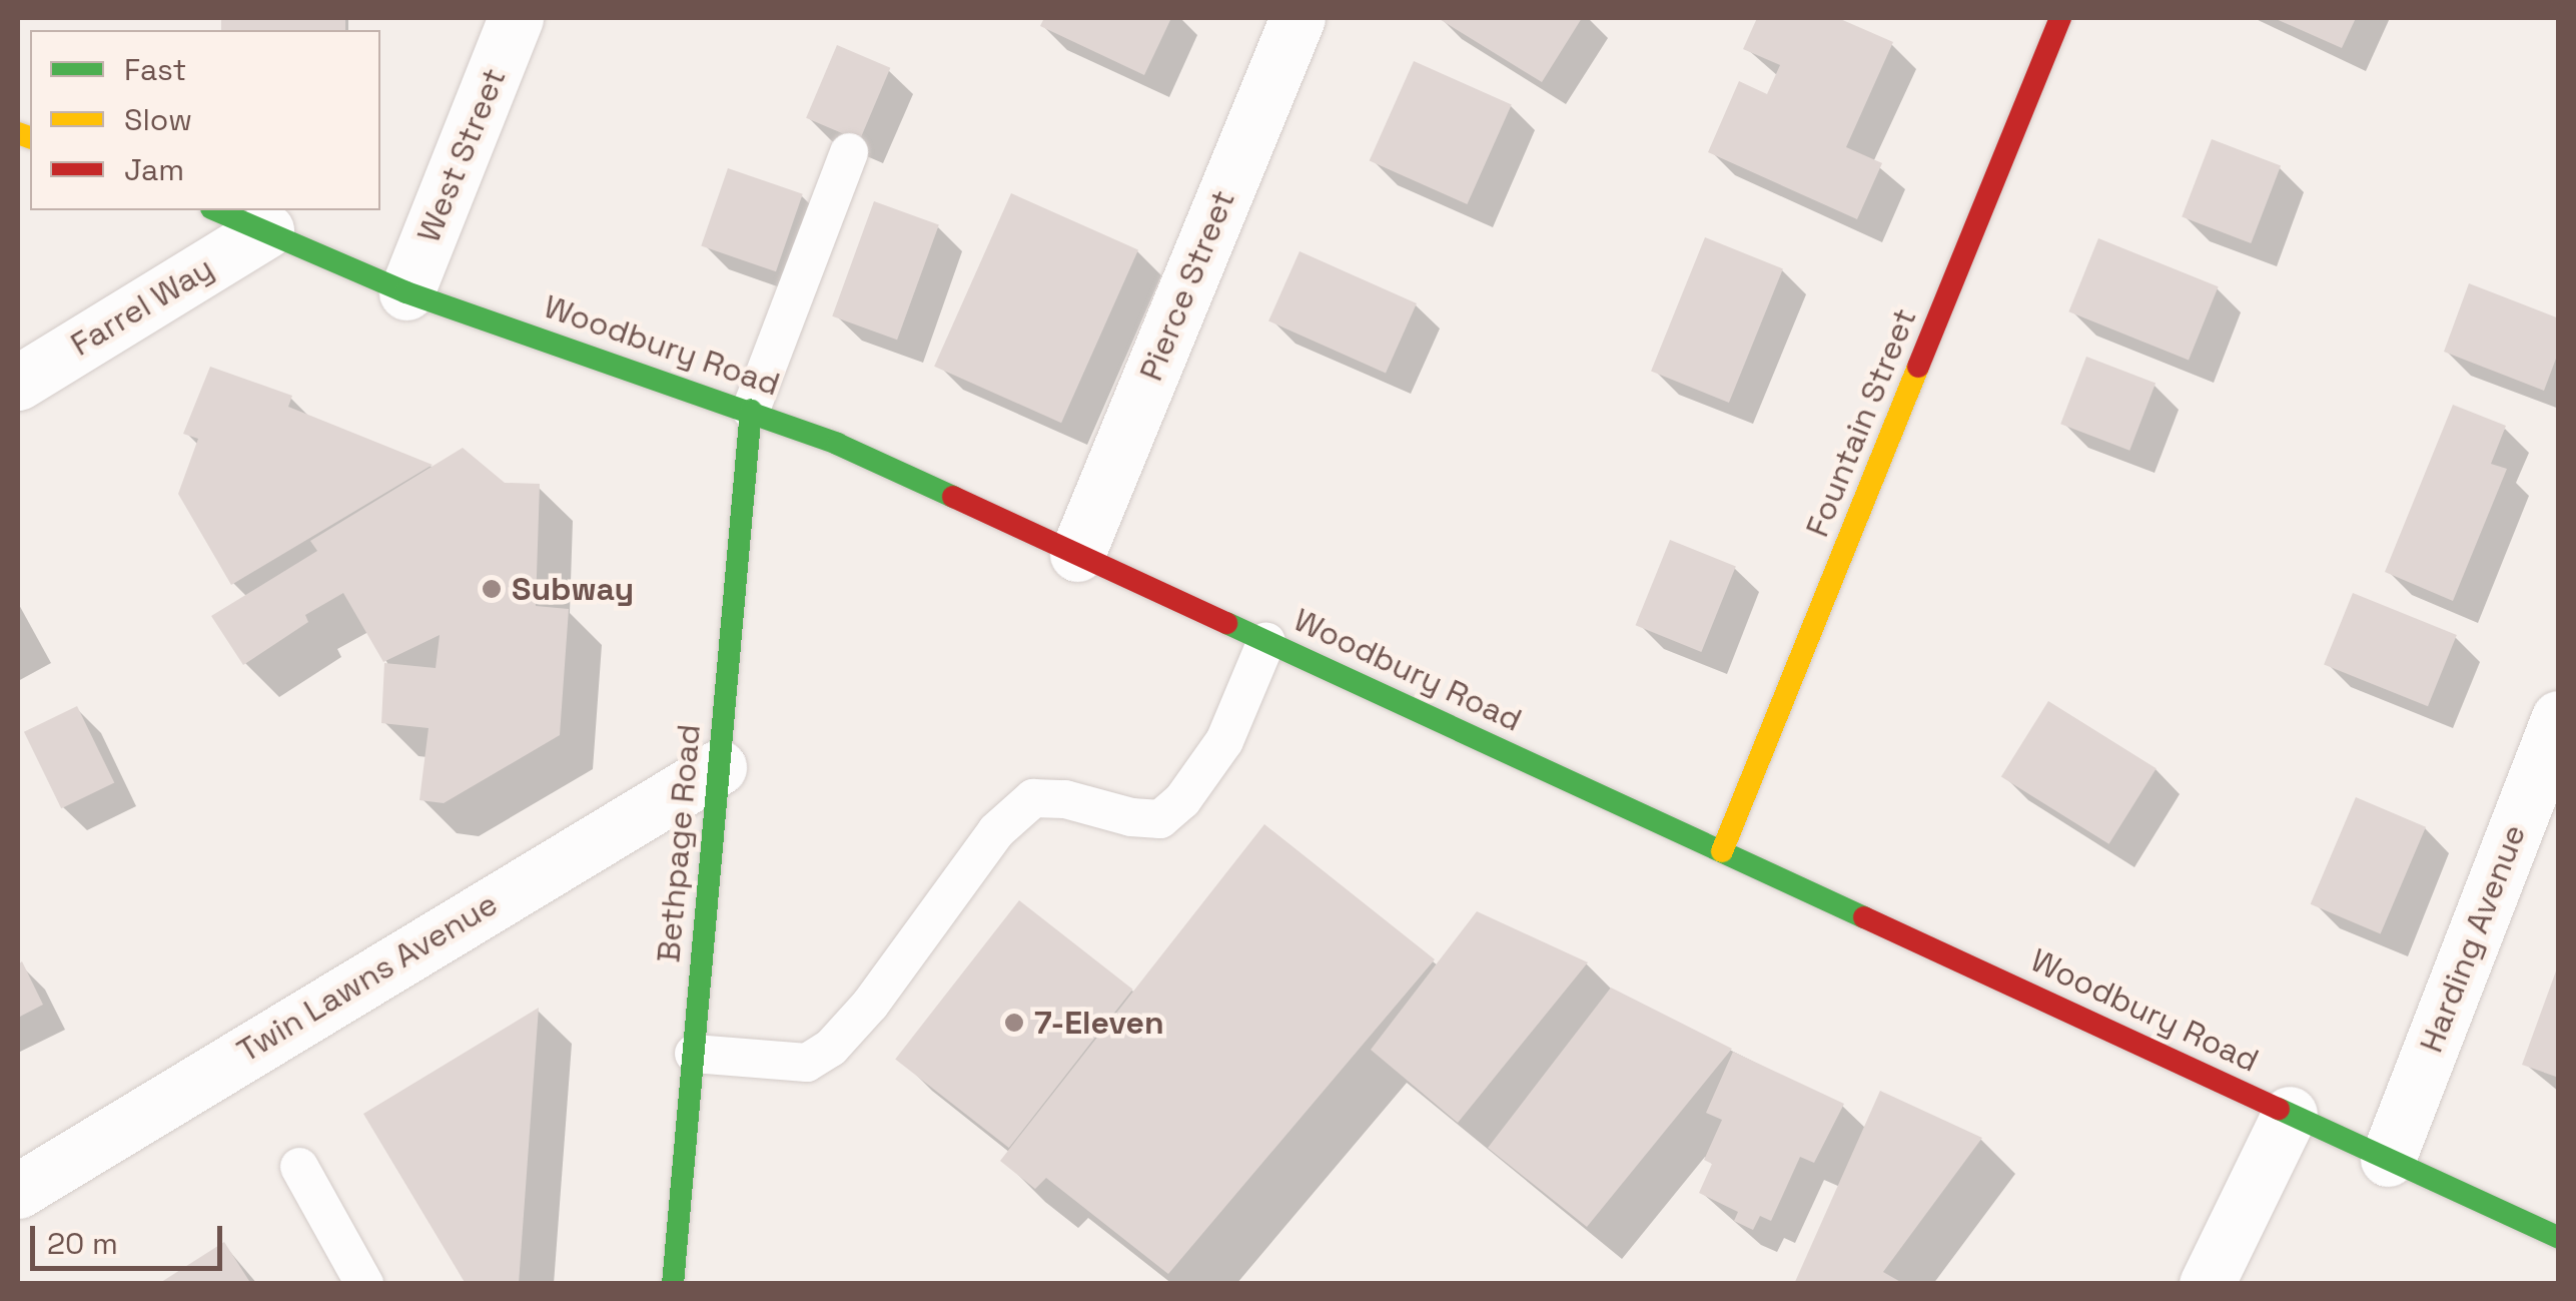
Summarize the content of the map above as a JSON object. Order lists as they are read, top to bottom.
{
  "streets": {
    "main road": ["Woodbury Road", "Fountain Street", "Bethpage Road"],
    "street": [
      "West Street",
      "Pierce Street",
      "Farrel Way",
      "Harding Avenue",
      "Twin Lawns Avenue"
    ]
  },
  "crossings": [
    ["West Street", "Woodbury Road"],
    ["Pierce Street", "Woodbury Road"],
    ["Farrel Way", "Woodbury Road"],
    ["Woodbury Road", "Fountain Street"],
    ["Woodbury Road", "Bethpage Road"],
    ["Woodbury Road", "Harding Avenue"],
    ["Bethpage Road", "Twin Lawns Avenue"]
  ],
  "places": ["Subway", "7-Eleven"],
  "legend": ["Fast", "Slow", "Jam"],
  "scale_bar": "20 m"
}
